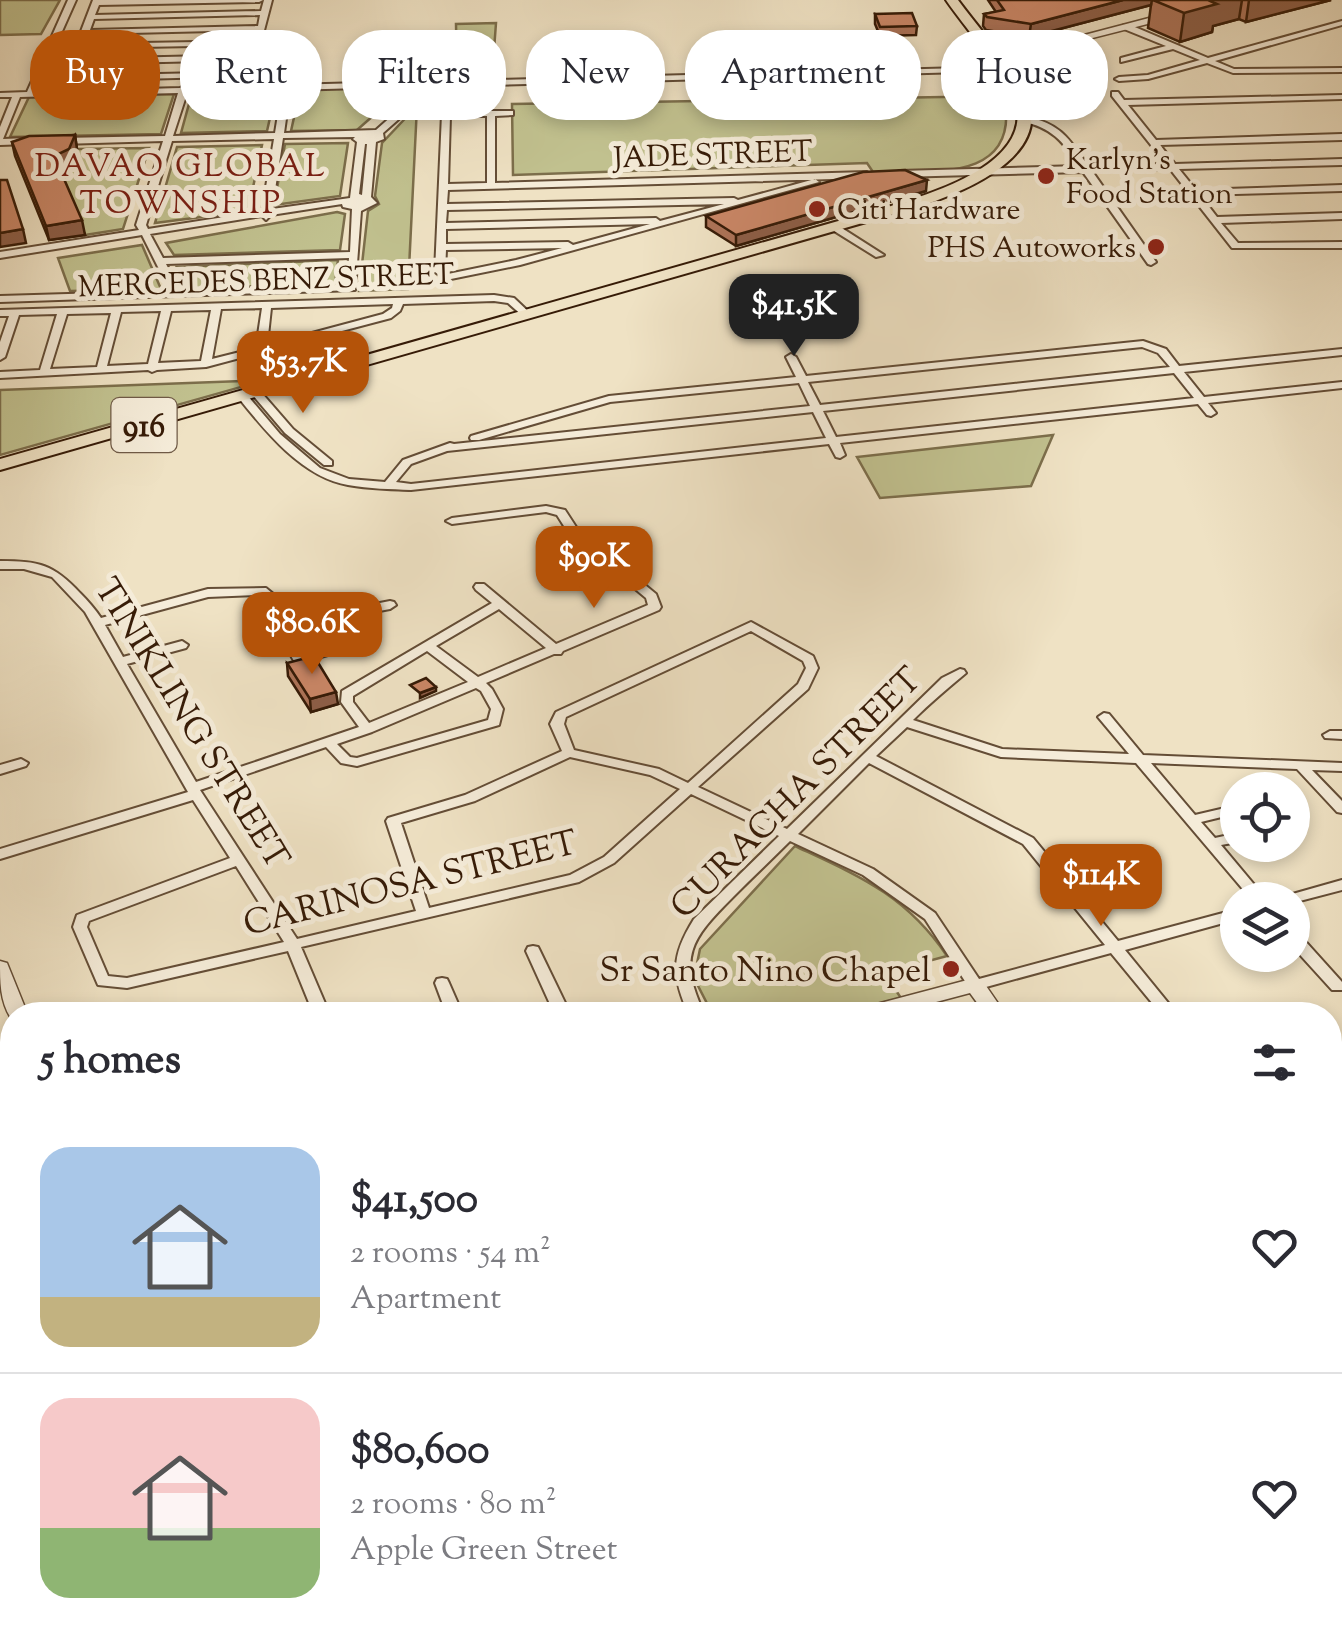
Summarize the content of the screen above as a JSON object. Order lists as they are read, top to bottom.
{
  "streets": {
    "main road": ["916"],
    "street": [
      "JADE STREET",
      "MERCEDES BENZ STREET",
      "TINIKLING STREET",
      "CURACHA STREET",
      "CARINOSA STREET"
    ]
  },
  "crossings": [
    ["JADE STREET", "916"],
    ["MERCEDES BENZ STREET", "916"],
    ["TINIKLING STREET", "CARINOSA STREET"]
  ],
  "districts": ["DAVAO GLOBAL TOWNSHIP"],
  "places": [
    "Karlyn's Food Station",
    "Citi Hardware",
    "PHS Autoworks",
    "Sr Santo Nino Chapel"
  ],
  "page": {
    "chip": [
      "Buy",
      "Rent",
      "Filters",
      "New",
      "Apartment",
      "House"
    ],
    "price": [
      "$41.5K",
      "$53.7K",
      "$90K",
      "$80.6K",
      "$114K"
    ],
    "heading": "5 homes",
    "list": [
      {
        "name": "$41,500",
        "note": "2 rooms · 54 m² · Apartment"
      },
      {
        "name": "$80,600",
        "note": "2 rooms · 80 m² · Apple Green Street"
      }
    ]
  }
}
